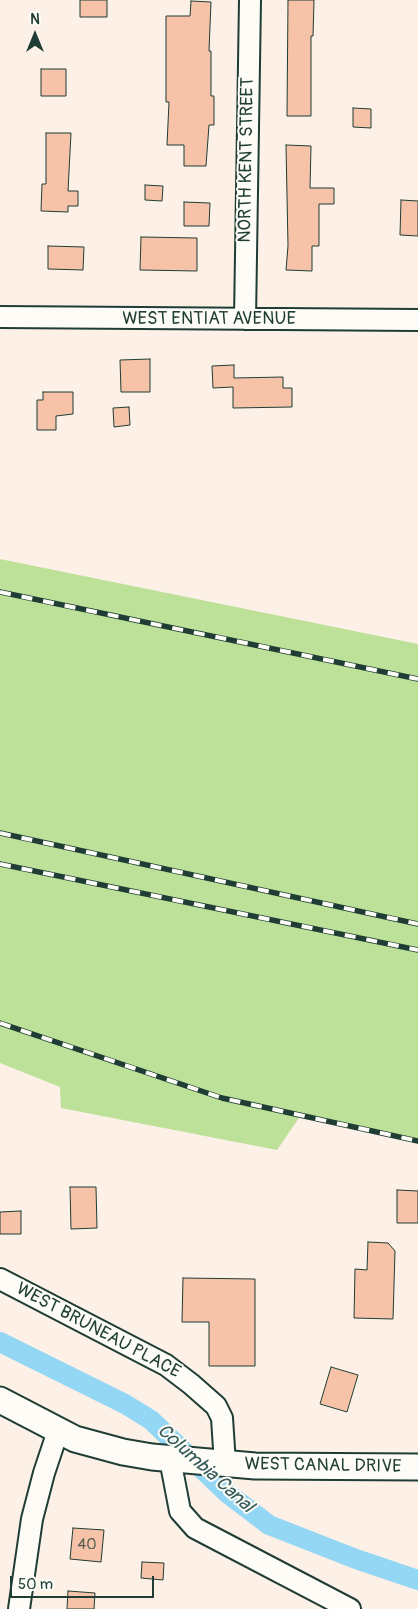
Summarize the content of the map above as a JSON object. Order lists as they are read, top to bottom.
{
  "streets": {
    "street": [
      "NORTH KENT STREET",
      "WEST ENTIAT AVENUE",
      "WEST BRUNEAU PLACE",
      "WEST CANAL DRIVE"
    ]
  },
  "crossings": [
    ["NORTH KENT STREET", "WEST ENTIAT AVENUE"],
    ["WEST BRUNEAU PLACE", "WEST CANAL DRIVE"]
  ],
  "water": ["Columbia Canal"],
  "house_numbers": ["40"],
  "scale_bar": "50 m",
  "north": "top"
}
